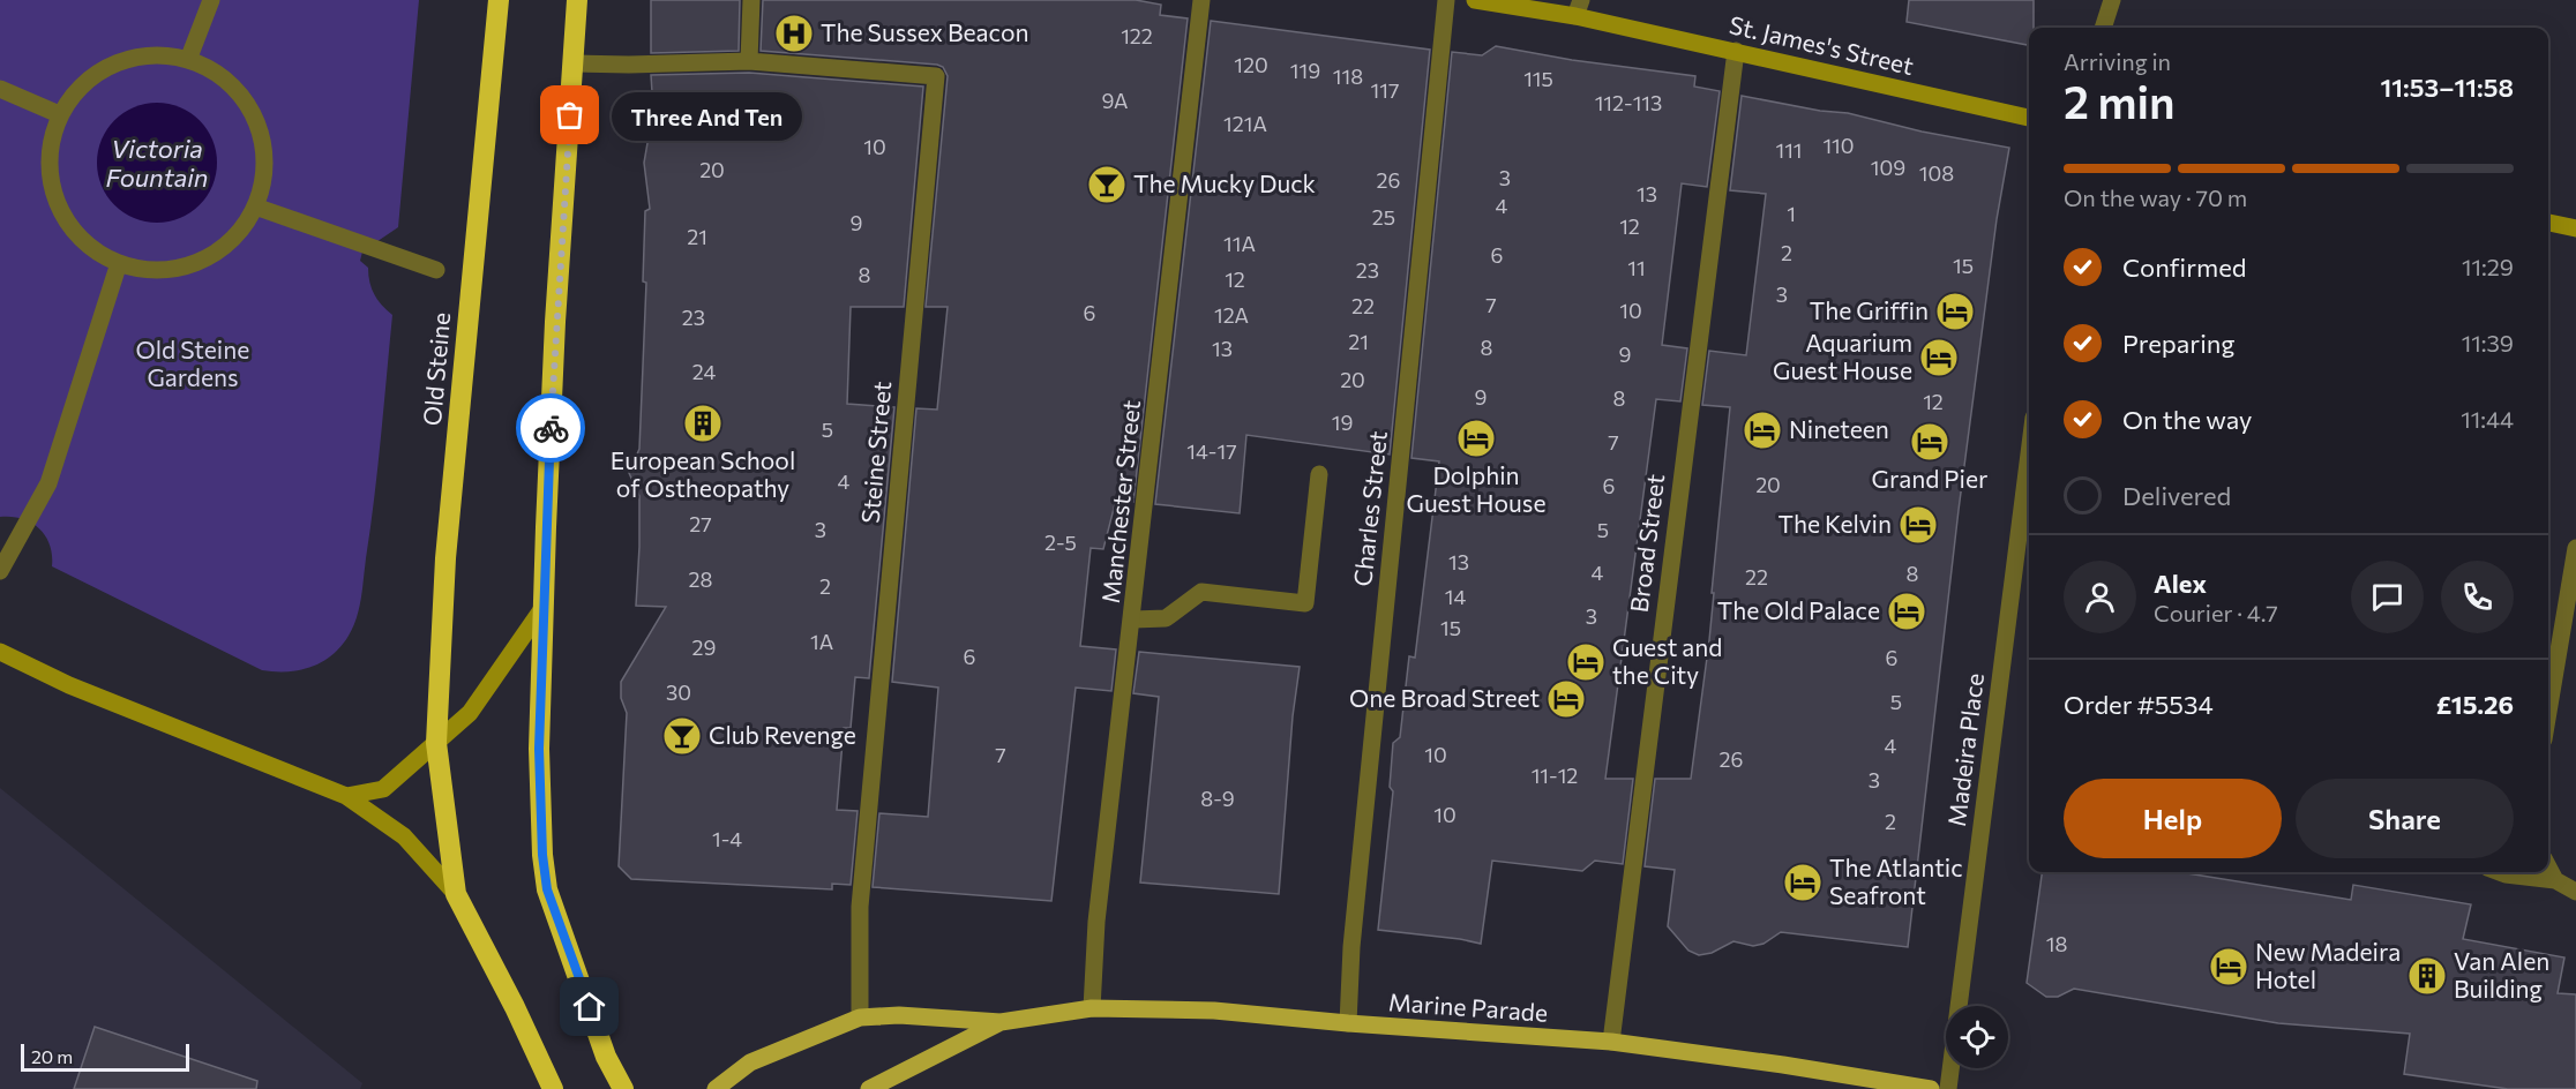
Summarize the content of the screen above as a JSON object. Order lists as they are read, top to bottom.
{
  "streets": {
    "highway": ["Old Steine"],
    "main road": ["St. James's Street", "Marine Parade"],
    "street": [
      "Steine Street",
      "Manchester Street",
      "Charles Street",
      "Broad Street",
      "Madeira Place"
    ]
  },
  "crossings": [
    ["St. James's Street", "Broad Street"],
    ["Steine Street", "Marine Parade"],
    ["Manchester Street", "Marine Parade"],
    ["Charles Street", "Marine Parade"],
    ["Broad Street", "Marine Parade"]
  ],
  "water": ["Victoria Fountain"],
  "parks": ["Old Steine Gardens"],
  "places": {
    "hospital": ["The Sussex Beacon"],
    "other": ["Three And Ten"],
    "bar": ["The Mucky Duck", "Club Revenge"],
    "hotel": [
      "The Griffin",
      "Aquarium Guest House",
      "Nineteen",
      "Dolphin Guest House",
      "Grand Pier",
      "The Kelvin",
      "The Old Palace",
      "Guest and the City",
      "One Broad Street",
      "The Atlantic Seafront",
      "New Madeira Hotel"
    ],
    "building": ["European School of Ostheopathy", "Van Alen Building"]
  },
  "house_numbers": [
    "122",
    "120",
    "119",
    "118",
    "115",
    "117",
    "9A",
    "112-113",
    "121A",
    "110",
    "10",
    "111",
    "109",
    "20",
    "108",
    "3",
    "26",
    "13",
    "4",
    "1",
    "25",
    "9",
    "12",
    "21",
    "11A",
    "2",
    "6",
    "15",
    "11",
    "23",
    "8",
    "12",
    "3",
    "7",
    "22",
    "10",
    "6",
    "12A",
    "23",
    "21",
    "8",
    "13",
    "9",
    "24",
    "20",
    "9",
    "8",
    "12",
    "19",
    "5",
    "7",
    "14-17",
    "4",
    "20",
    "6",
    "27",
    "3",
    "5",
    "2-5",
    "13",
    "4",
    "8",
    "22",
    "28",
    "2",
    "14",
    "3",
    "15",
    "1A",
    "29",
    "6",
    "6",
    "30",
    "5",
    "4",
    "7",
    "10",
    "26",
    "11-12",
    "3",
    "8-9",
    "10",
    "2",
    "1-4",
    "18"
  ],
  "scale_bar": "20 m",
  "page": {
    "heading": ["2 min", "Arriving in", "11:53–11:58"],
    "panel": [
      "Alex",
      "Courier · 4.7",
      "Order #5534",
      "£15.26"
    ],
    "bubble": "Three And Ten",
    "bar": "On the way · 70 m",
    "list": [
      ["Confirmed", "11:29"],
      ["Preparing", "11:39"],
      ["On the way", "11:44"],
      "Delivered"
    ],
    "buttons": ["Help", "Share"],
    "scale": "20 m"
  }
}
